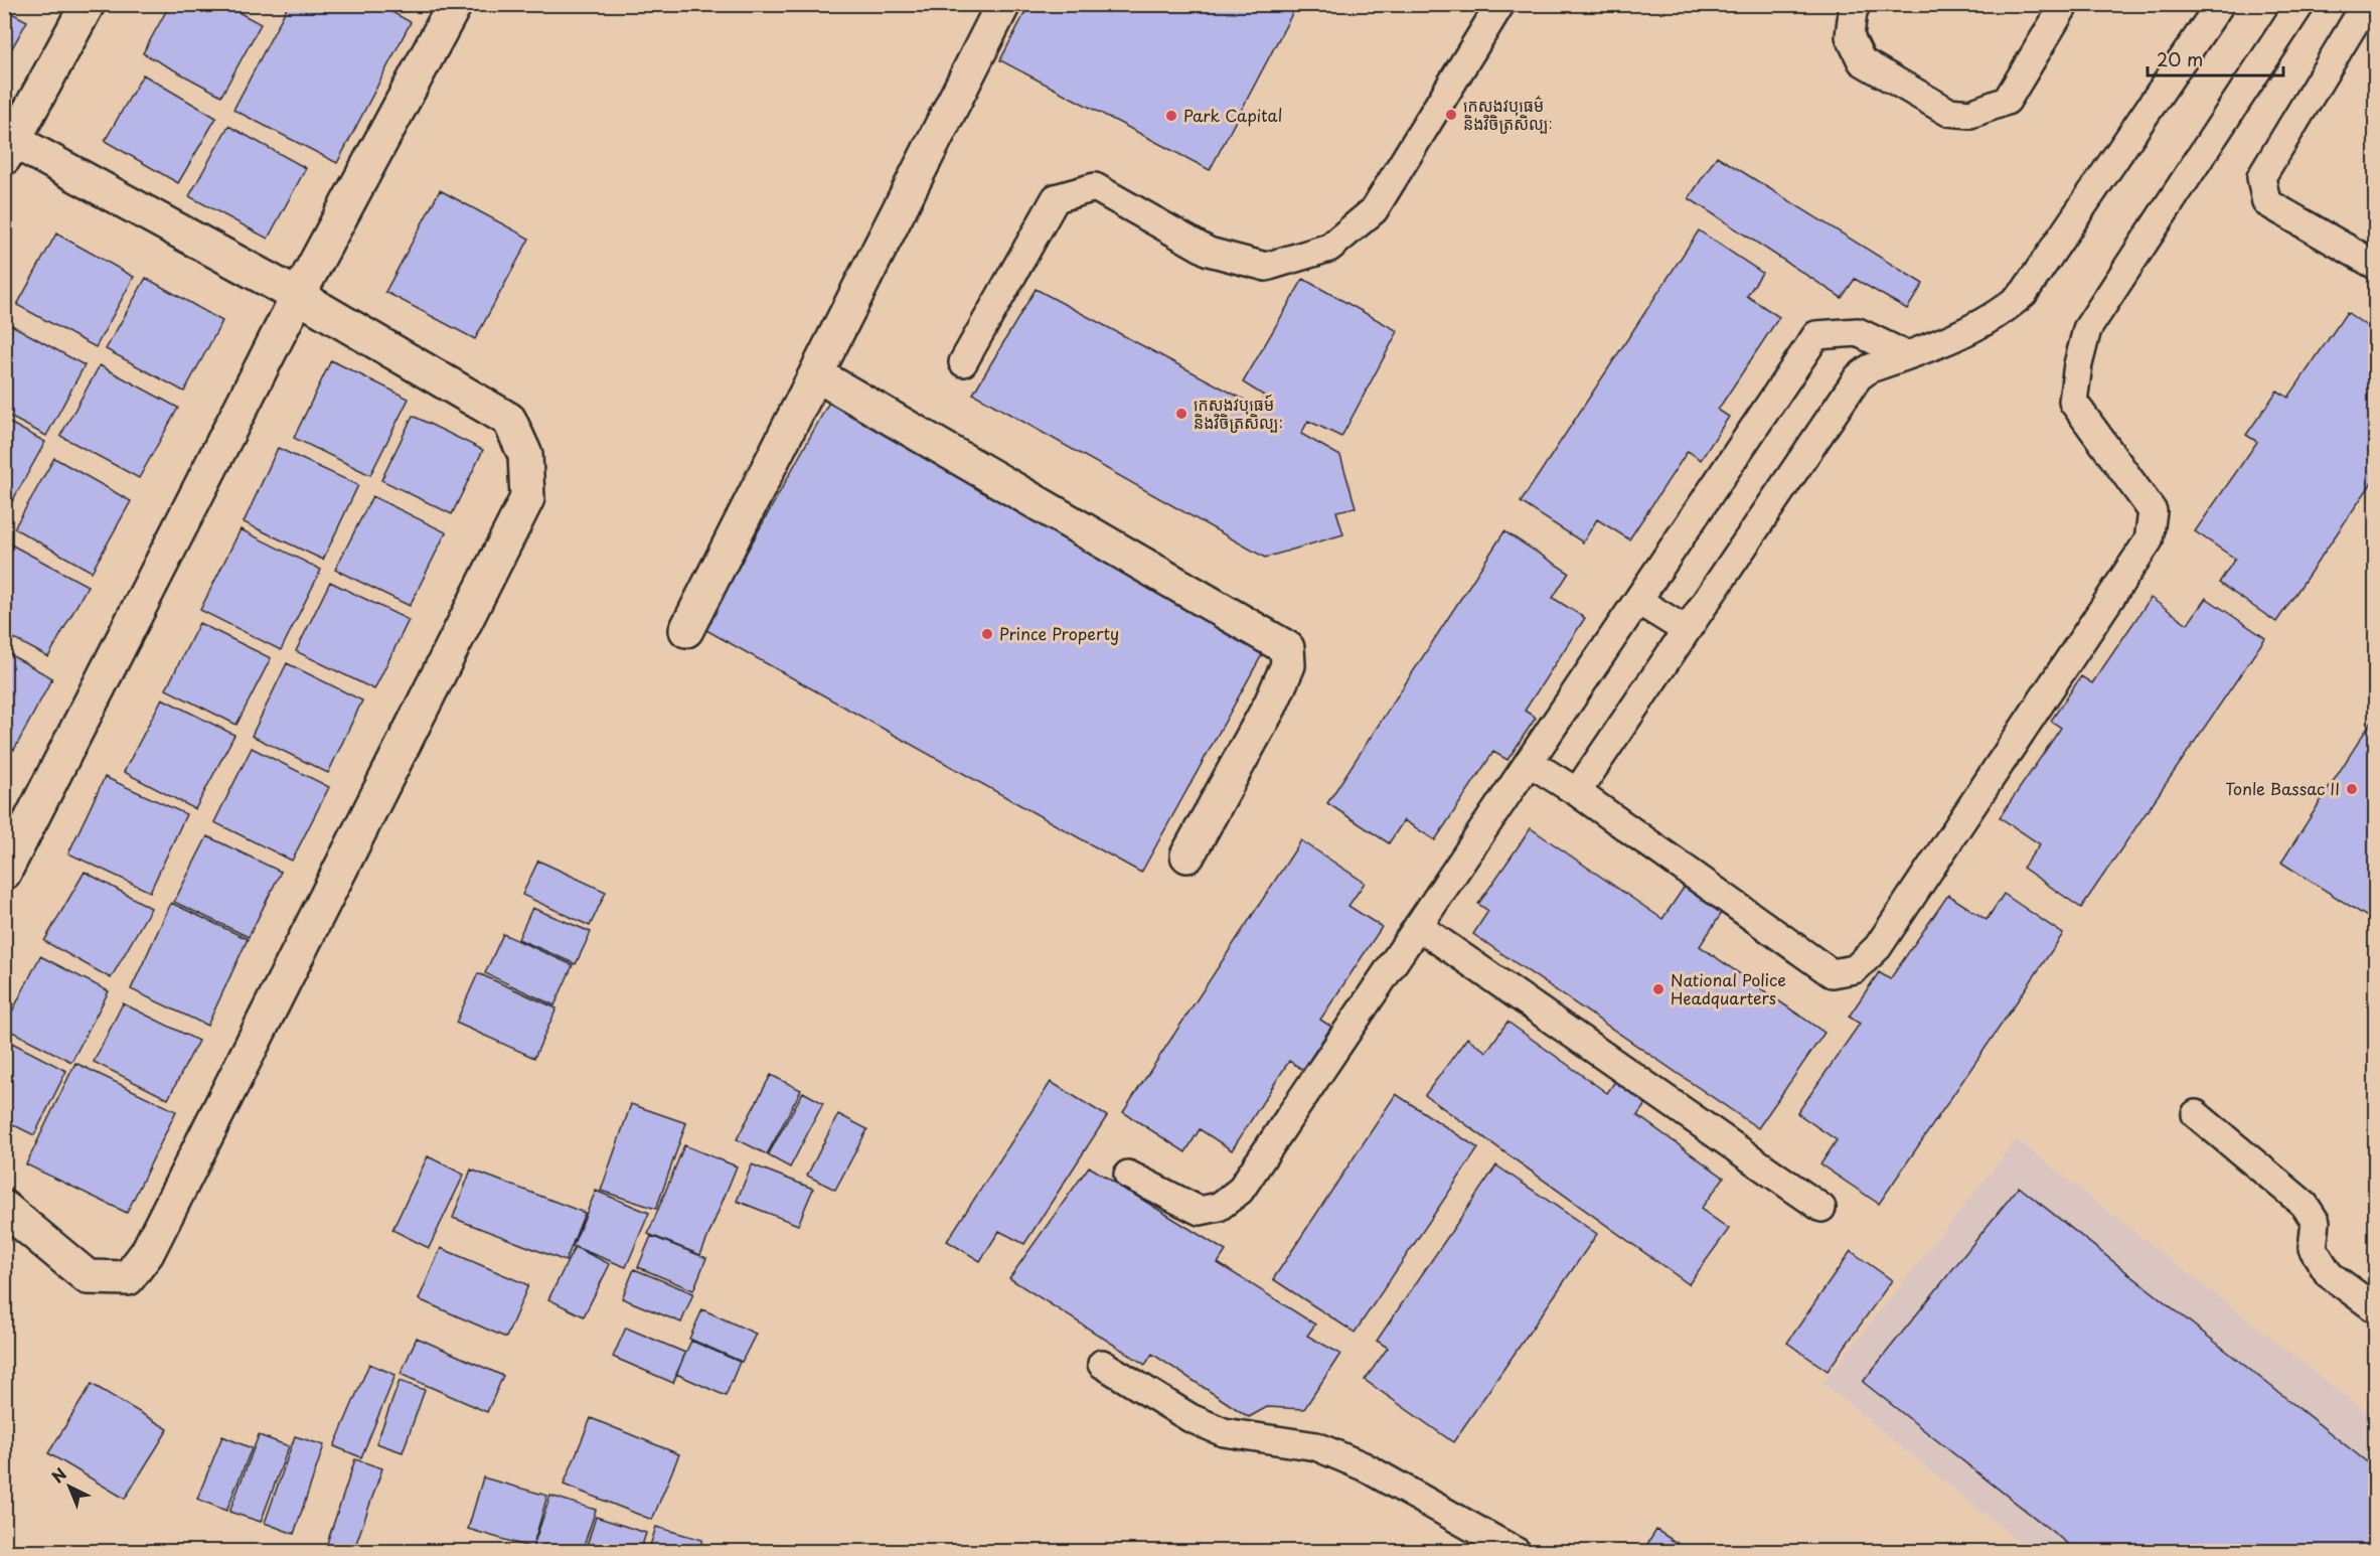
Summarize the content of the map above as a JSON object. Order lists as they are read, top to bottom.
{
  "places": [
    "ក្រសួងវប្បធម៌ និងវិចិត្រសិល្បៈ",
    "Park Capital",
    "ក្រសួងវប្បធម៍ និងវិចិត្រសិល្បៈ",
    "Prince Property",
    "Tonle Bassac II",
    "National Police Headquarters"
  ],
  "scale_bar": "20 m",
  "north": "top left"
}
